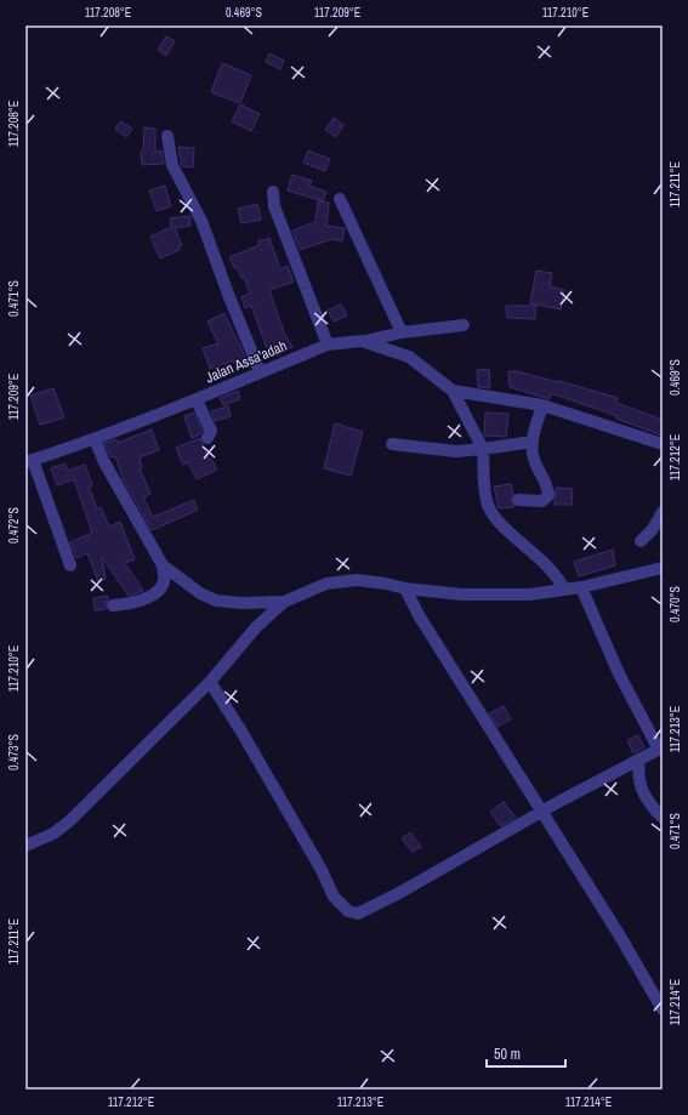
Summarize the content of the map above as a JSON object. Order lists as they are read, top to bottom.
{
  "streets": {
    "street": ["Jalan Assa'adah"]
  },
  "scale_bar": "50 m",
  "coordinates": [
    "117.208°E",
    "0.469°S",
    "117.209°E",
    "117.210°E",
    "117.211°E",
    "0.471°S",
    "117.212°E",
    "0.472°S",
    "0.470°S",
    "117.213°E",
    "0.473°S",
    "117.214°E"
  ]
}
